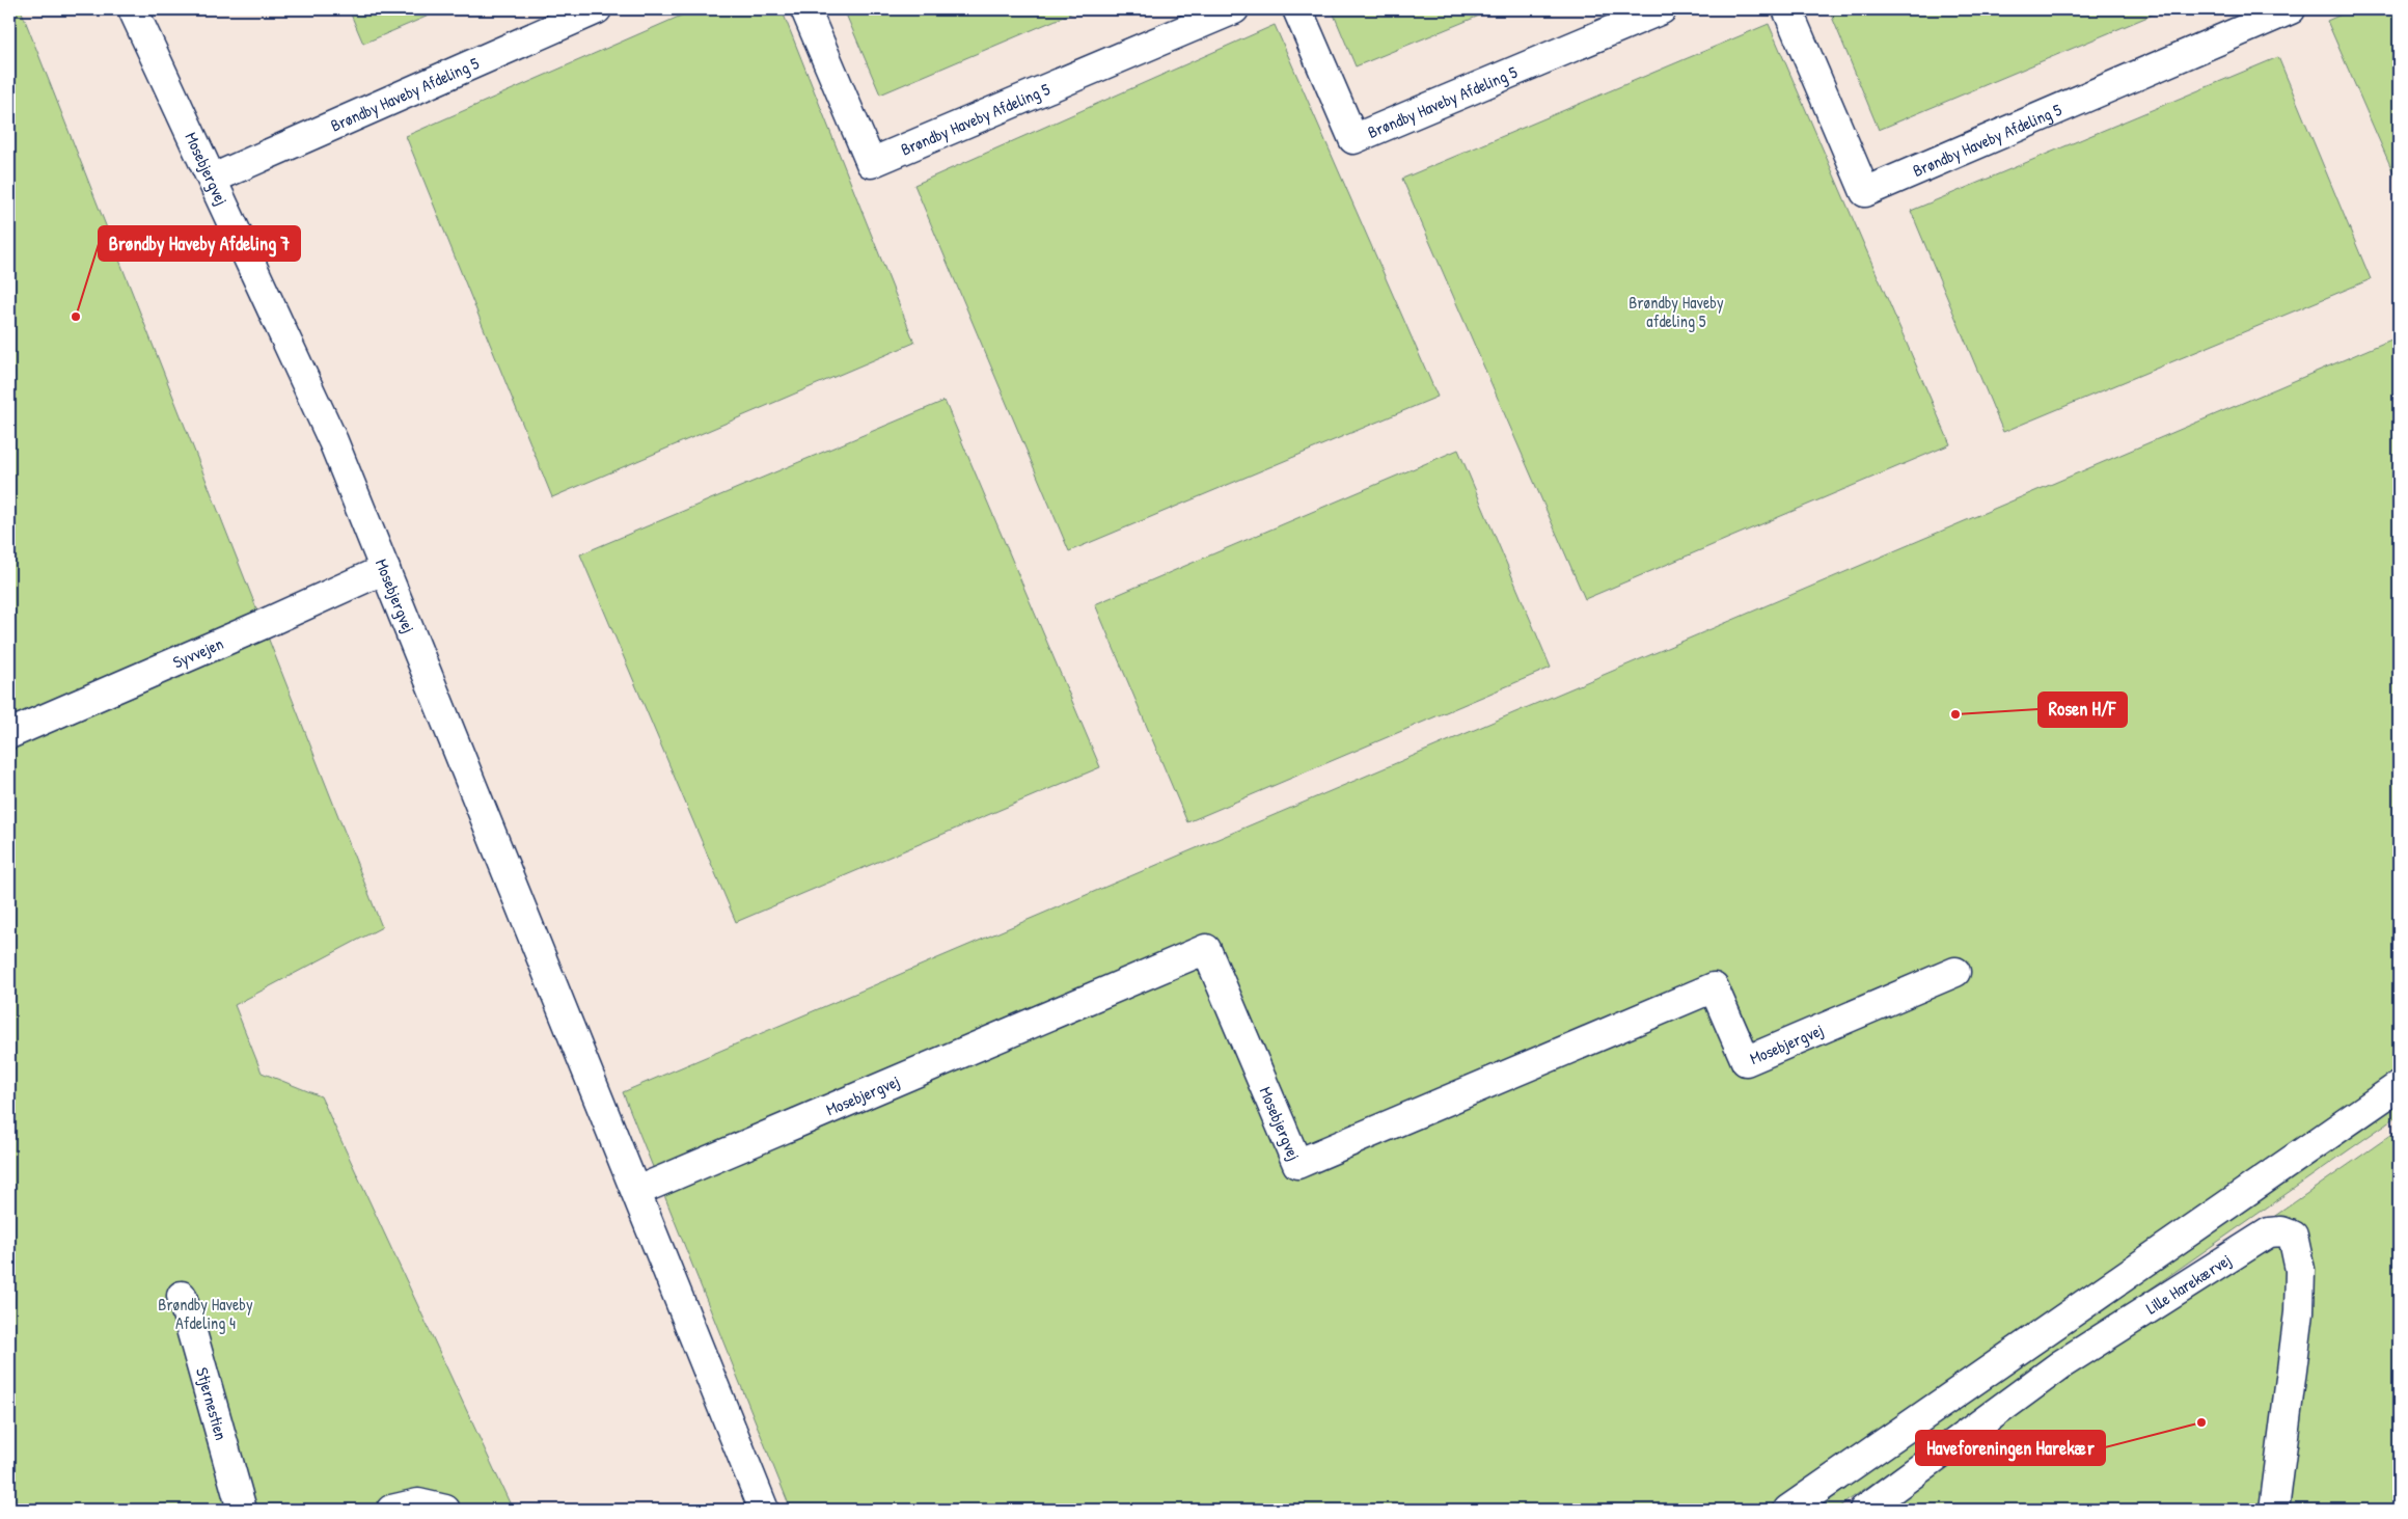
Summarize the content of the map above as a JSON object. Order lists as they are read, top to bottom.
{
  "streets": {
    "street": [
      "Brøndby Haveby Afdeling 5",
      "Mosebjergvej",
      "Syvvejen",
      "Lille Harekærvej",
      "Stjernestien"
    ]
  },
  "crossings": [
    ["Brøndby Haveby Afdeling 5", "Mosebjergvej"],
    ["Mosebjergvej", "Syvvejen"]
  ],
  "parks": ["Brøndby Haveby afdeling 5", "Brøndby Haveby Afdeling 4"],
  "places": ["Brøndby Haveby Afdeling 7", "Rosen H/F", "Haveforeningen Harekær"]
}
